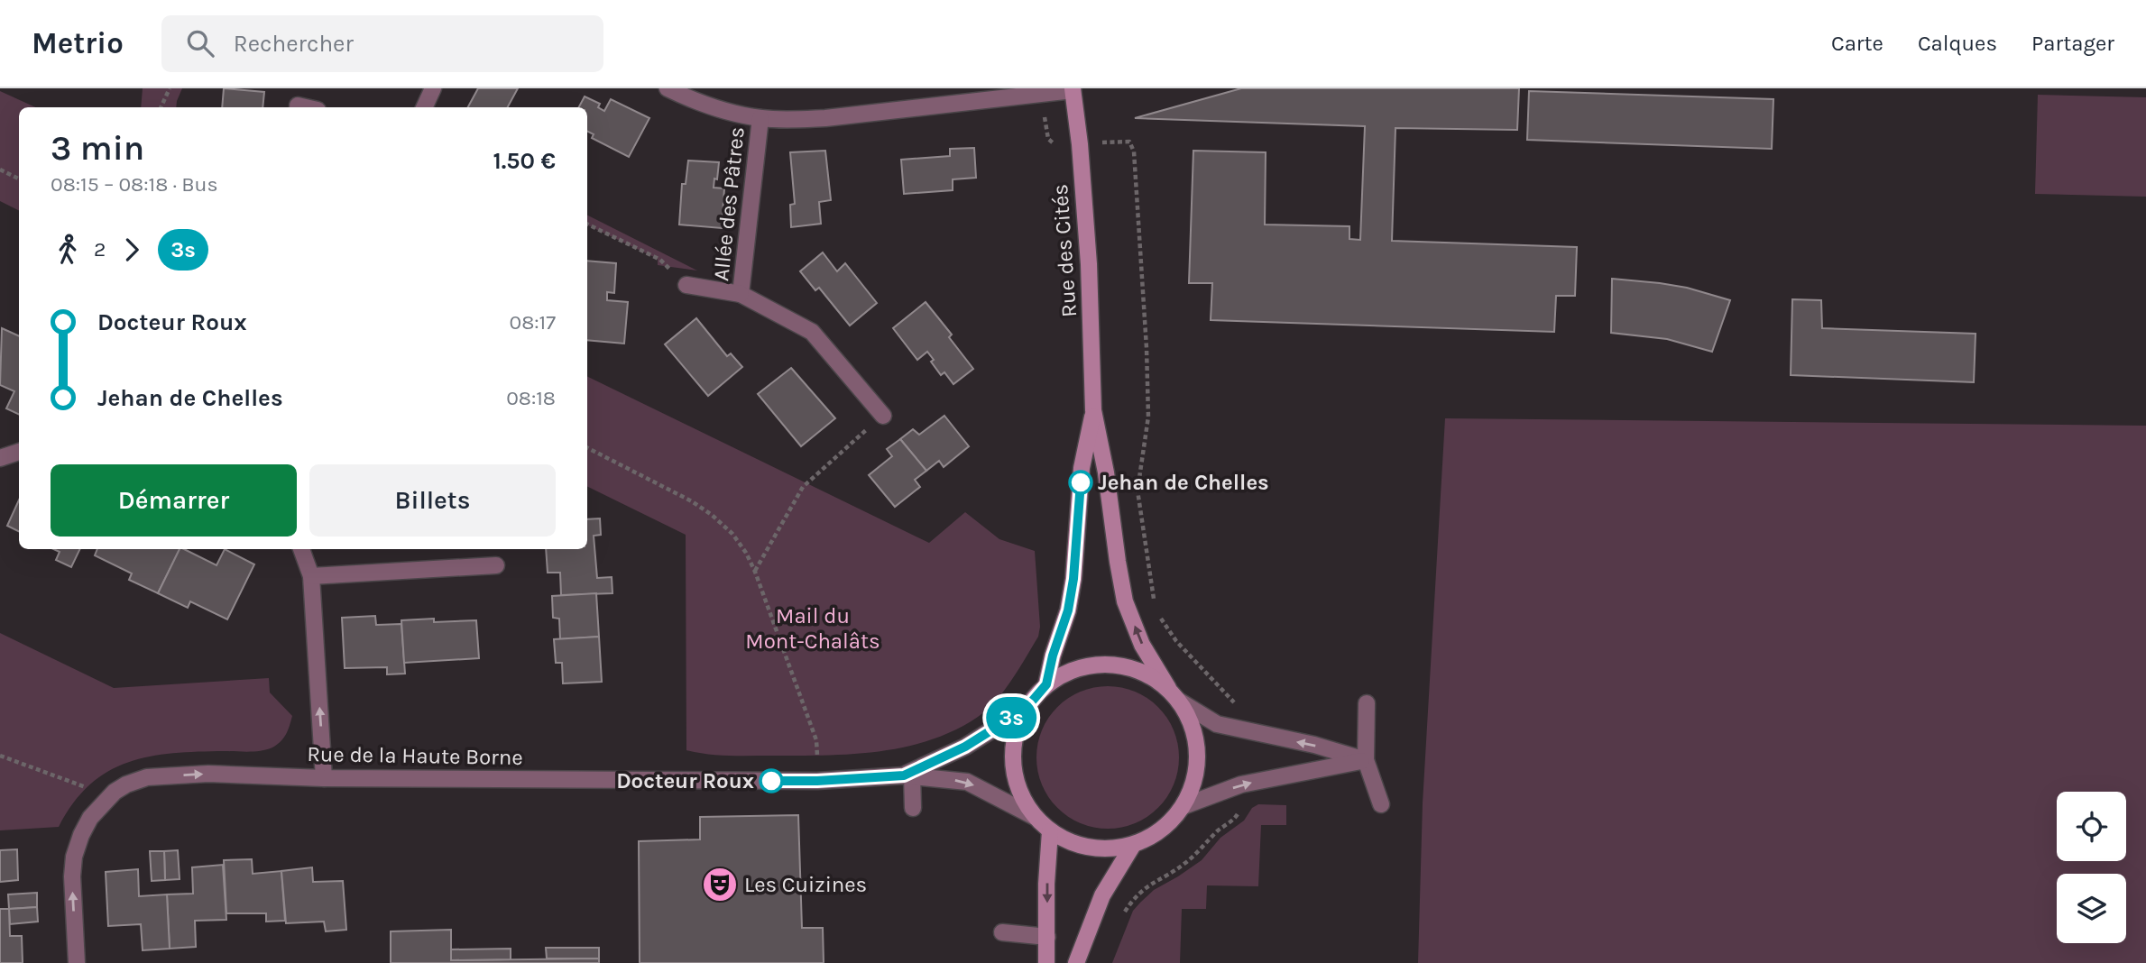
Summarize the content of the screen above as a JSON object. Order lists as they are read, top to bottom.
{
  "streets": {
    "street": ["Allée des Pâtres", "Rue des Cités", "Rue de la Haute Borne"]
  },
  "crossings": [
    ["Rue des Cités", "Rue de la Haute Borne"]
  ],
  "parks": ["Mail du Mont-Chalâts"],
  "places": {
    "other": ["Jehan de Chelles", "Docteur Roux"],
    "theatre": ["Les Cuizines"]
  },
  "lines": ["bus line 3s"],
  "page": {
    "header": "Metrio",
    "search": "Rechercher",
    "nav": ["Carte", "Calques", "Partager"],
    "on_map": "3s",
    "heading": ["3 min", "08:15 – 08:18 · Bus", "1.50 €"],
    "legs": ["2", "3s"],
    "list": [
      {
        "name": "Docteur Roux",
        "value": "08:17"
      },
      {
        "name": "Jehan de Chelles",
        "value": "08:18"
      }
    ],
    "buttons": ["Démarrer", "Billets"]
  }
}
